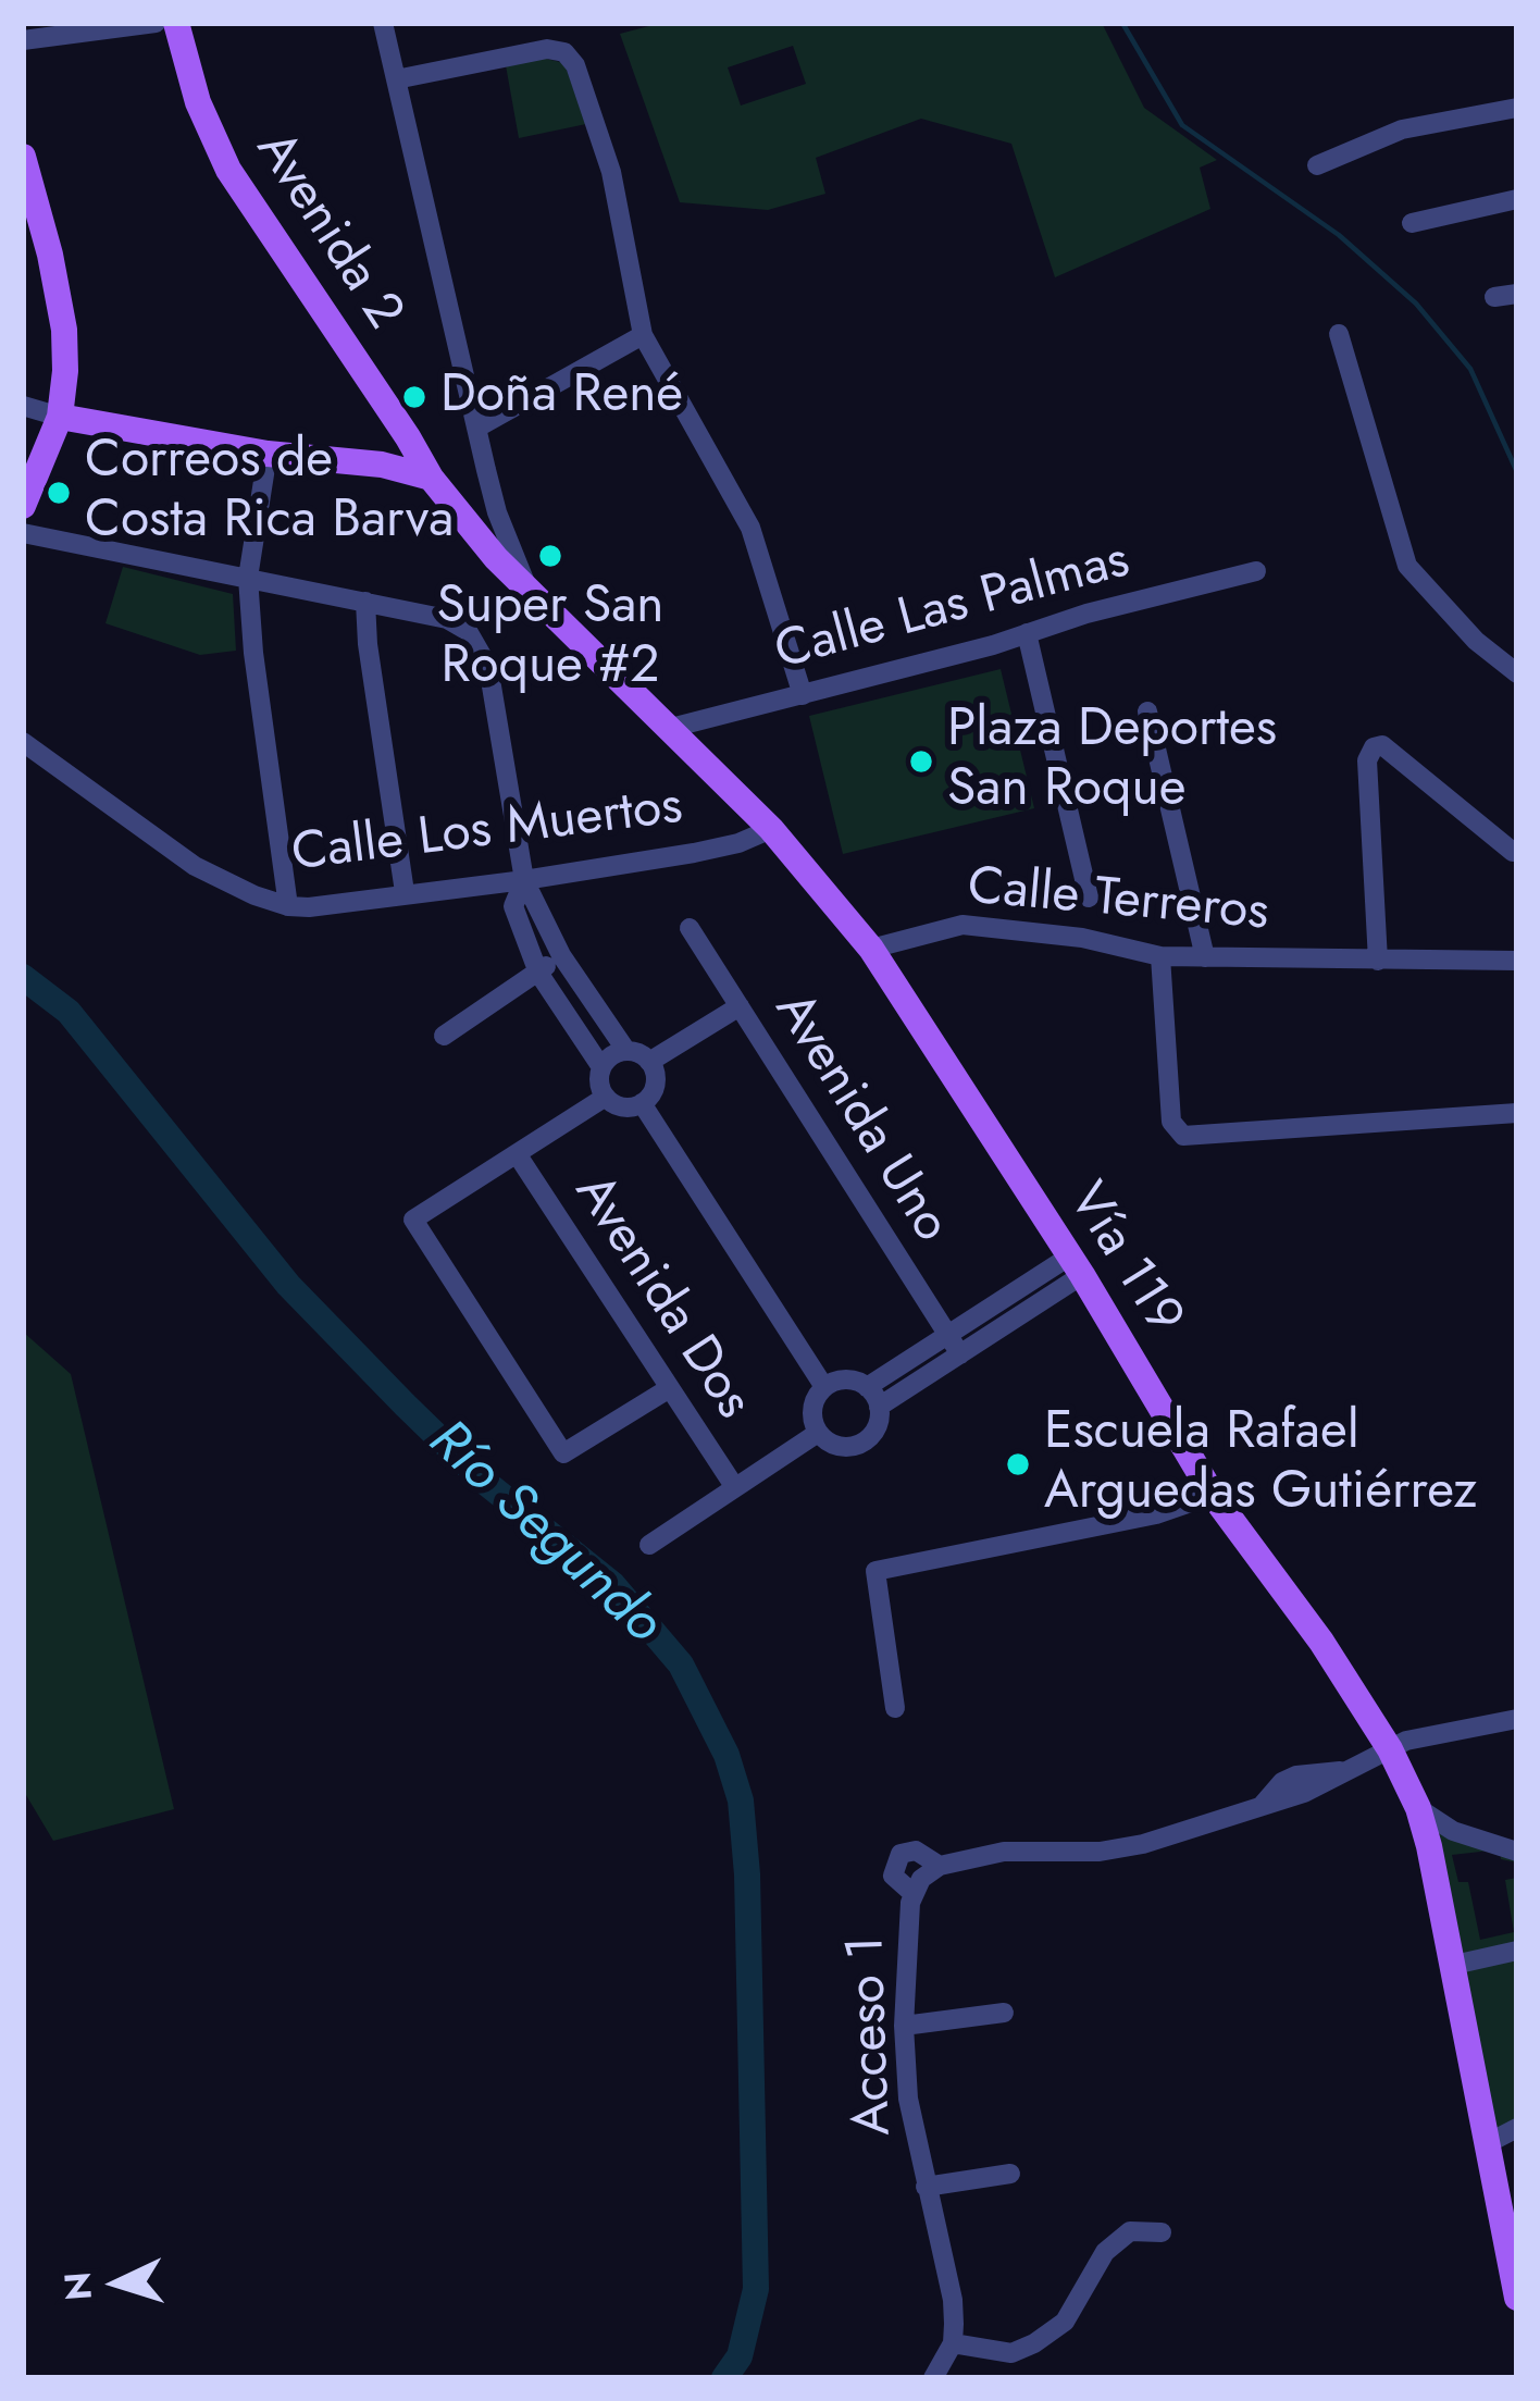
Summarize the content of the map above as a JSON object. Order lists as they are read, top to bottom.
{
  "streets": {
    "main road": ["Avenida 2", "Vía 119"],
    "street": [
      "Calle Las Palmas",
      "Calle Los Muertos",
      "Calle Terreros",
      "Avenida Uno",
      "Avenida Dos",
      "Acceso 1"
    ]
  },
  "crossings": [
    ["Avenida 2", "Vía 119"],
    ["Calle Las Palmas", "Vía 119"],
    ["Calle Los Muertos", "Vía 119"],
    ["Calle Terreros", "Vía 119"]
  ],
  "water": ["Río Segundo"],
  "places": [
    "Doña René",
    "Correos de Costa Rica Barva",
    "Super San Roque #2",
    "Plaza Deportes San Roque",
    "Escuela Rafael Arguedas Gutiérrez"
  ],
  "north": "left"
}
